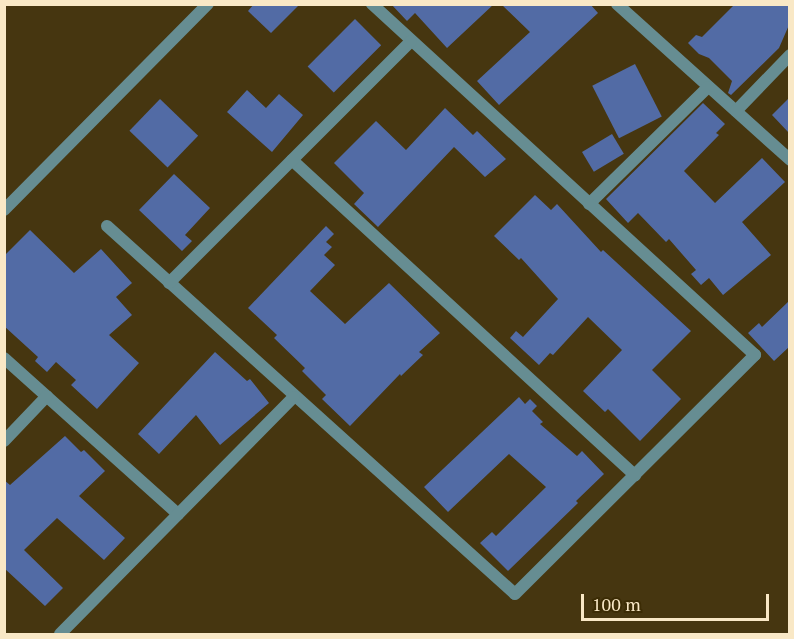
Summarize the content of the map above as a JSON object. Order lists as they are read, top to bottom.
{
  "scale_bar": "100 m"
}
